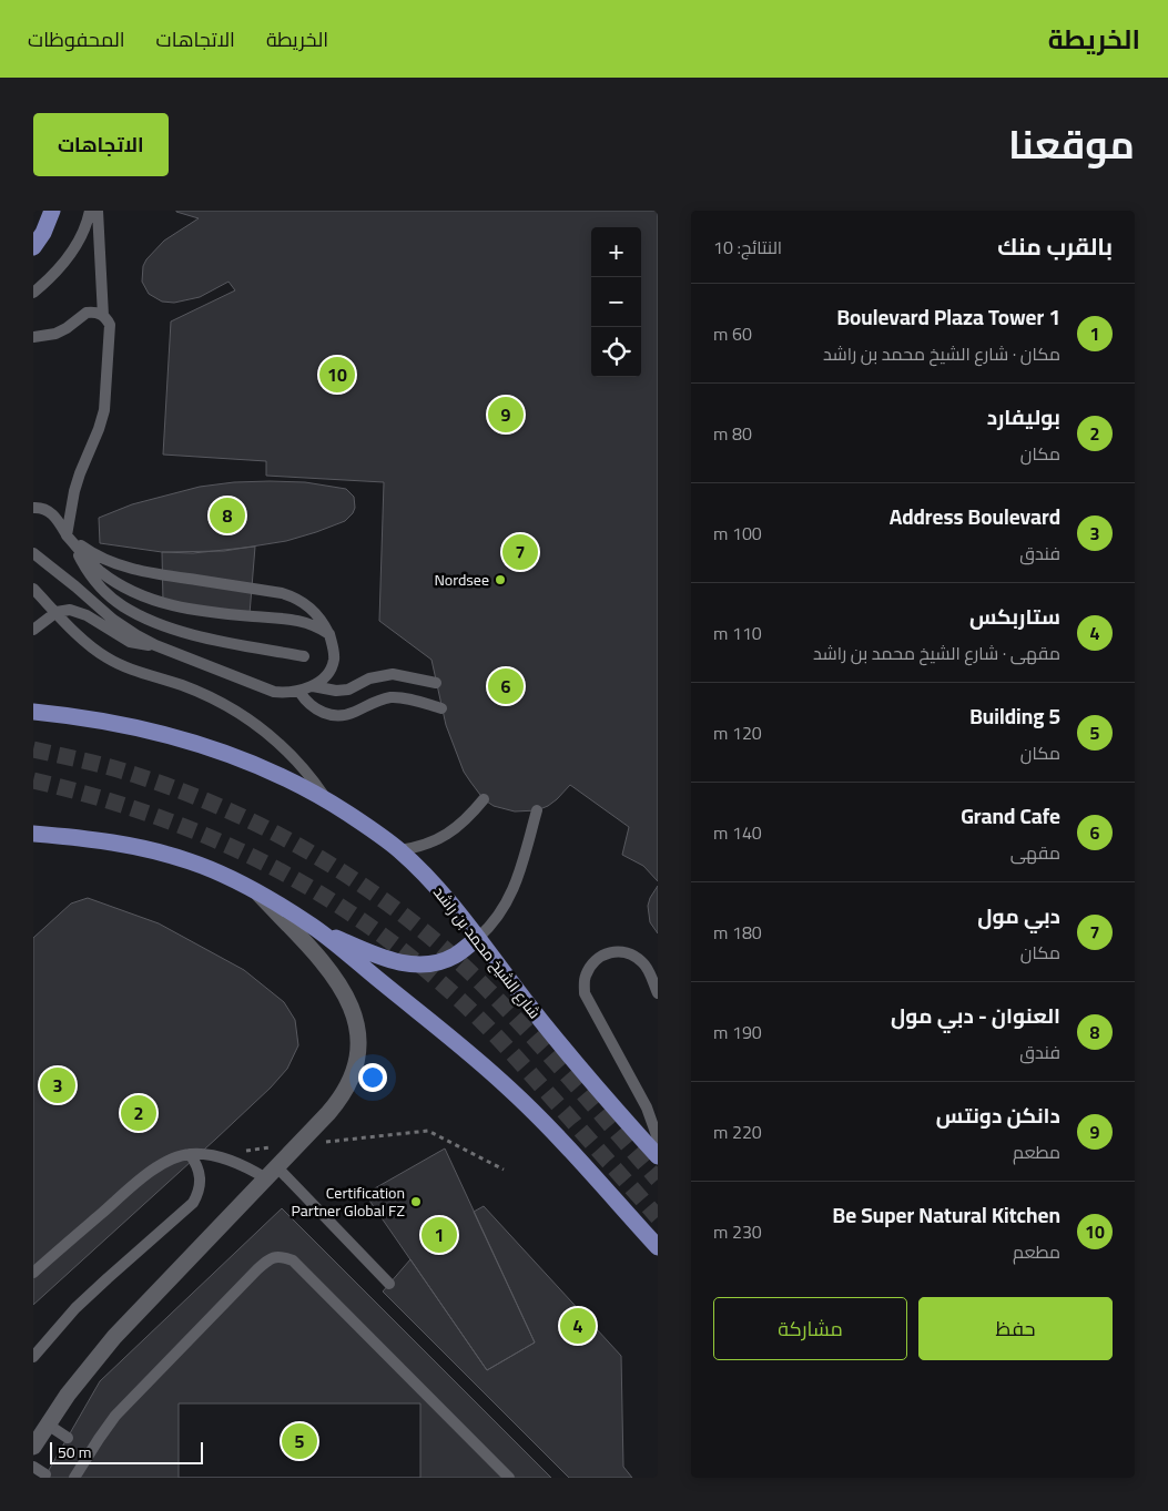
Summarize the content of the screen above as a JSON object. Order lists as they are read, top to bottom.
{
  "streets": {
    "main road": ["شارع الشيخ محمد بن راشد"]
  },
  "places": ["Nordsee", "Certification Partner Global FZ"],
  "scale_bar": "50 m",
  "page": {
    "header": "الخريطة",
    "nav": ["الخريطة", "الاتجاهات", "المحفوظات"],
    "title": "موقعنا",
    "buttons": [
      "الاتجاهات",
      ["حفظ", "مشاركة"]
    ],
    "heading": ["بالقرب منك", "النتائج: 10"],
    "map_buttons": ["+", "−"],
    "list": [
      {
        "mark": "1",
        "name": "Boulevard Plaza Tower 1",
        "note": "مكان · شارع الشيخ محمد بن راشد",
        "value": "60 m"
      },
      {
        "mark": "2",
        "name": "بوليفارد",
        "note": "مكان",
        "value": "80 m"
      },
      {
        "mark": "3",
        "name": "Address Boulevard",
        "note": "فندق",
        "value": "100 m"
      },
      {
        "mark": "4",
        "name": "ستاربكس",
        "note": "مقهى · شارع الشيخ محمد بن راشد",
        "value": "110 m"
      },
      {
        "mark": "5",
        "name": "Building 5",
        "note": "مكان",
        "value": "120 m"
      },
      {
        "mark": "6",
        "name": "Grand Cafe",
        "note": "مقهى",
        "value": "140 m"
      },
      {
        "mark": "7",
        "name": "دبي مول",
        "note": "مكان",
        "value": "180 m"
      },
      {
        "mark": "8",
        "name": "العنوان - دبي مول",
        "note": "فندق",
        "value": "190 m"
      },
      {
        "mark": "9",
        "name": "دانكن دونتس",
        "note": "مطعم",
        "value": "220 m"
      },
      {
        "mark": "10",
        "name": "Be Super Natural Kitchen",
        "note": "مطعم",
        "value": "230 m"
      }
    ],
    "pins": [
      "10",
      "9",
      "8",
      "7",
      "6",
      "3",
      "2",
      "1",
      "4",
      "5"
    ],
    "scale": "50 m"
  }
}
